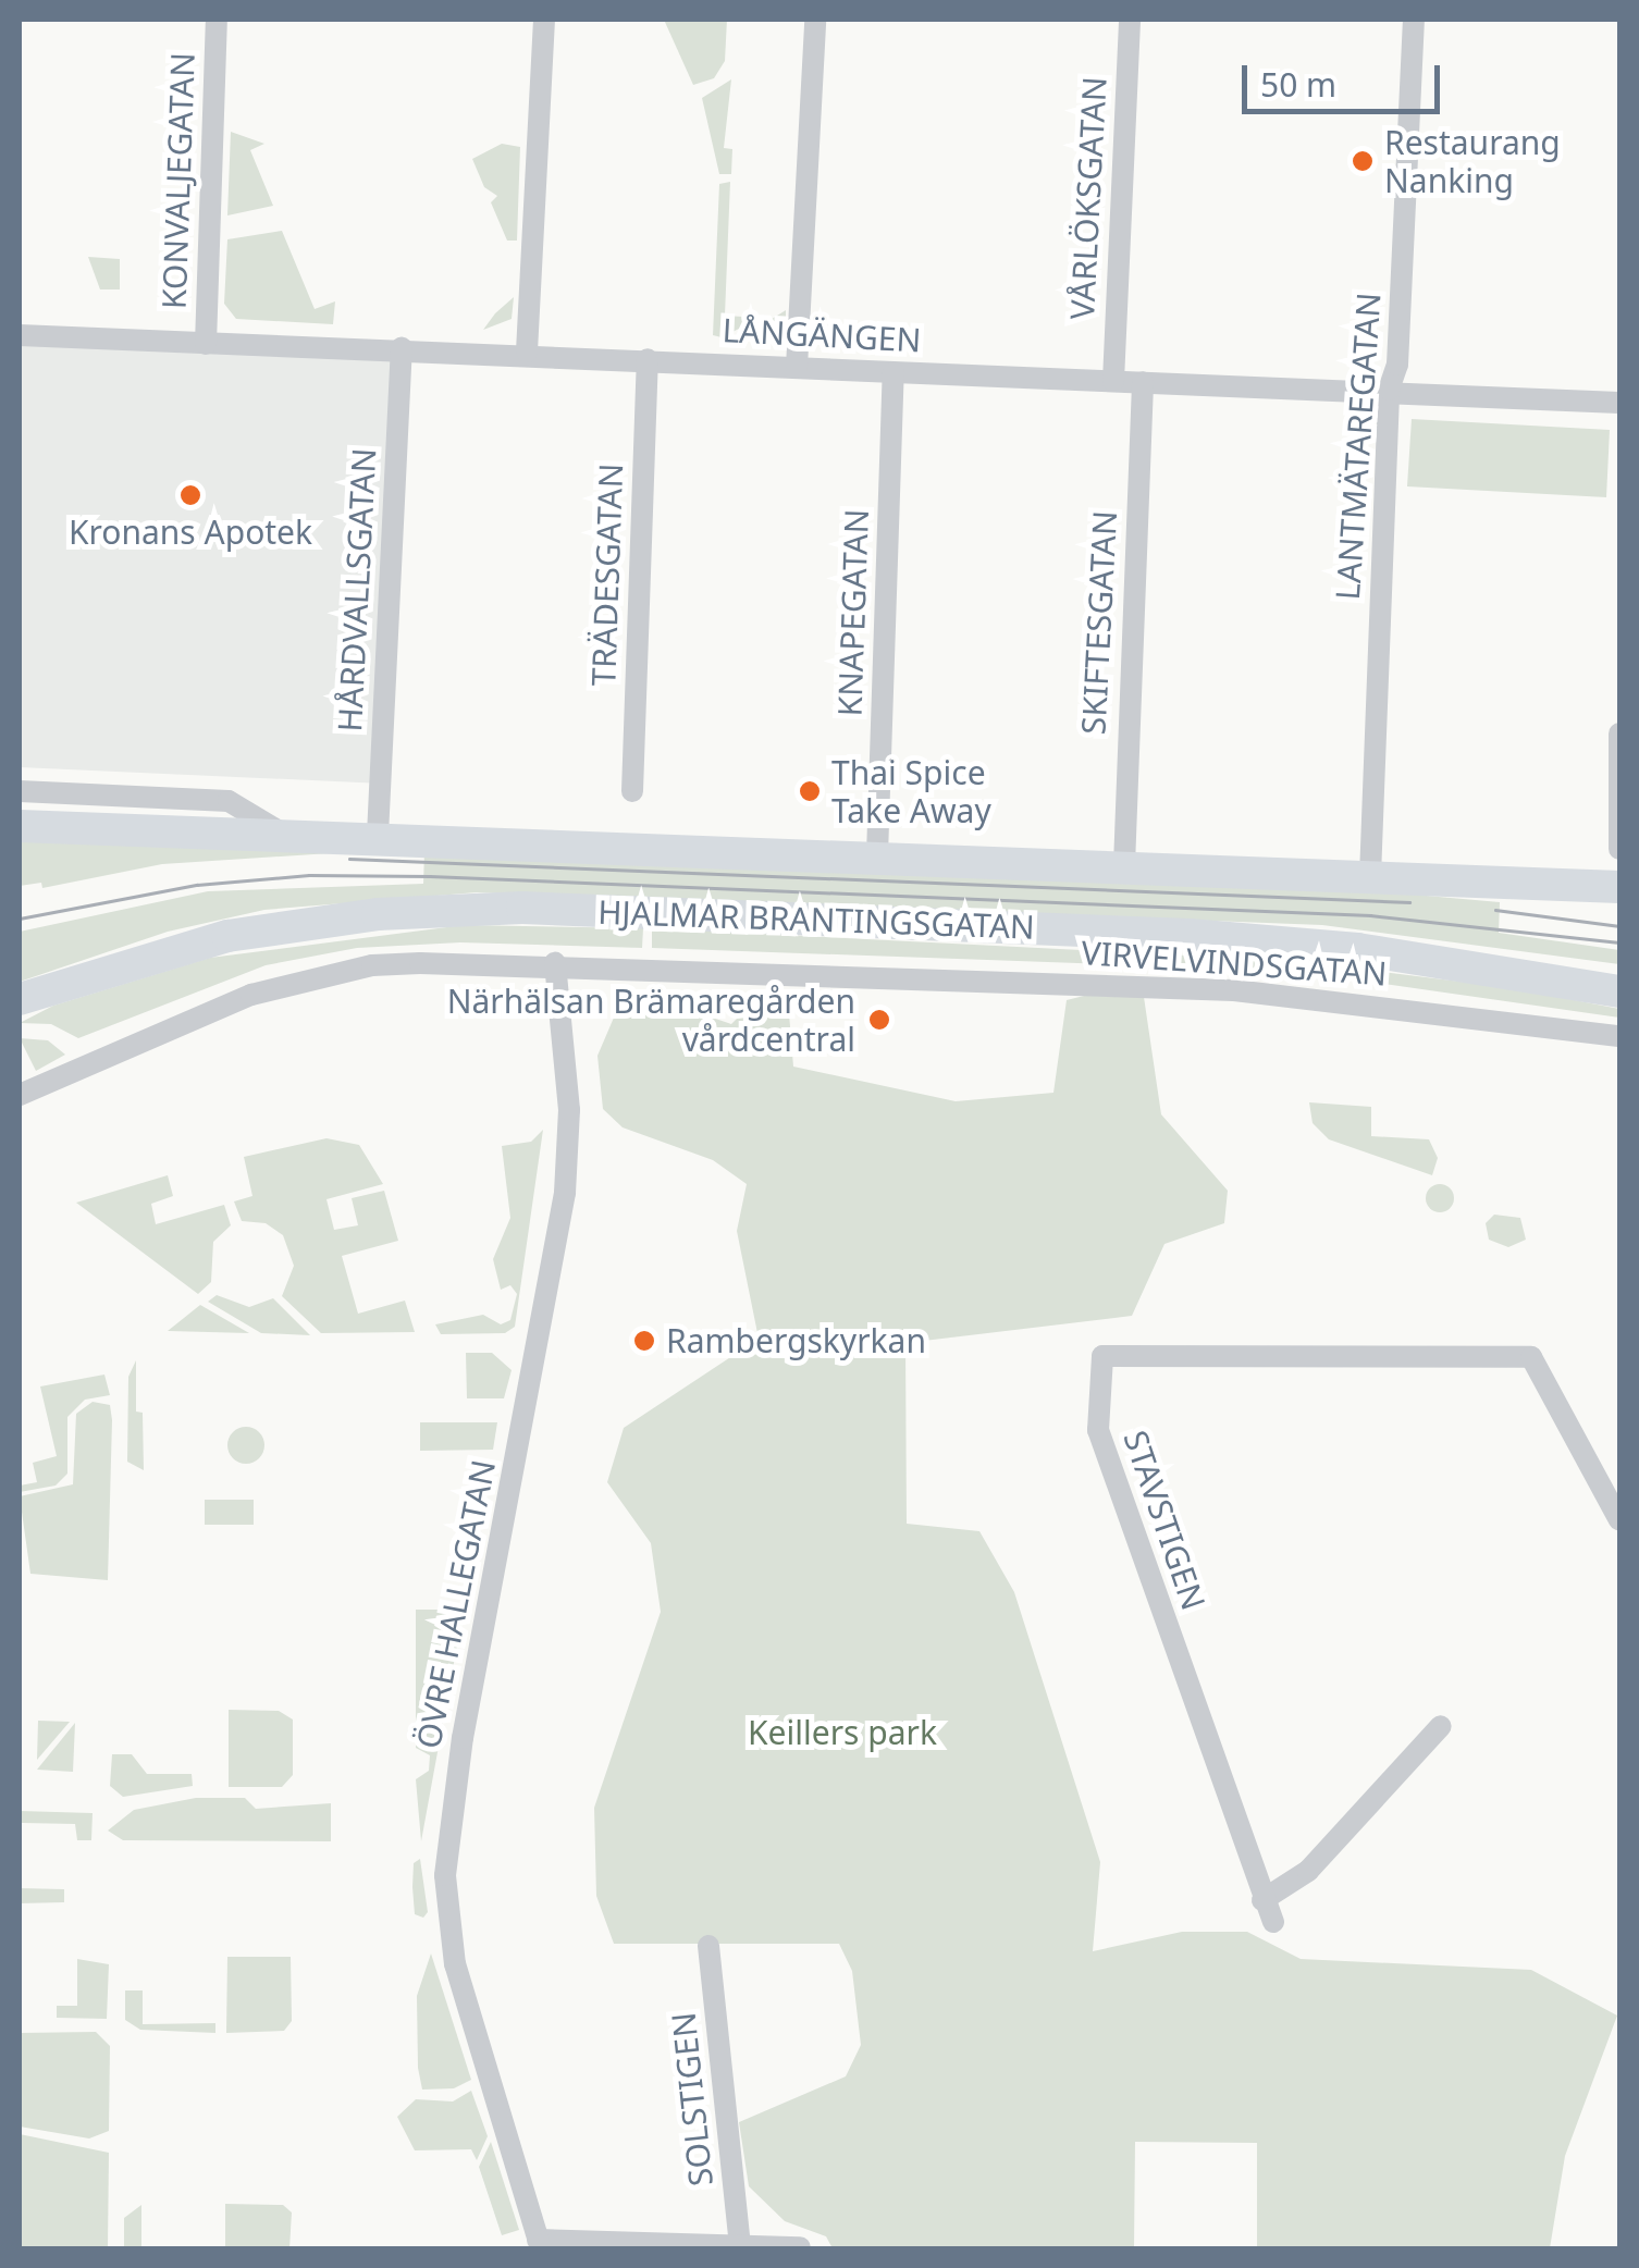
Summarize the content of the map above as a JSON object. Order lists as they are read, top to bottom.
{
  "streets": {
    "main road": ["HJALMAR BRANTINGSGATAN"],
    "street": [
      "KONVALJEGATAN",
      "VÅRLÖKSGATAN",
      "LÅNGÄNGEN",
      "LANTMÄTAREGATAN",
      "TRÄDESGATAN",
      "HÅRDVALLSGATAN",
      "KNAPEGATAN",
      "SKIFTESGATAN",
      "VIRVELVINDSGATAN",
      "STAVSTIGEN",
      "ÖVRE HALLEGATAN",
      "SOLSTIGEN"
    ]
  },
  "crossings": [
    ["KONVALJEGATAN", "LÅNGÄNGEN"],
    ["VÅRLÖKSGATAN", "LÅNGÄNGEN"],
    ["LÅNGÄNGEN", "LANTMÄTAREGATAN"],
    ["LÅNGÄNGEN", "TRÄDESGATAN"],
    ["LÅNGÄNGEN", "HÅRDVALLSGATAN"],
    ["LÅNGÄNGEN", "KNAPEGATAN"],
    ["LÅNGÄNGEN", "SKIFTESGATAN"],
    ["LANTMÄTAREGATAN", "HJALMAR BRANTINGSGATAN"],
    ["HÅRDVALLSGATAN", "HJALMAR BRANTINGSGATAN"],
    ["KNAPEGATAN", "HJALMAR BRANTINGSGATAN"],
    ["SKIFTESGATAN", "HJALMAR BRANTINGSGATAN"],
    ["VIRVELVINDSGATAN", "ÖVRE HALLEGATAN"]
  ],
  "parks": ["Keillers park"],
  "places": [
    "Restaurang Nanking",
    "Kronans Apotek",
    "Thai Spice Take Away",
    "Närhälsan Brämaregården vårdcentral",
    "Rambergskyrkan"
  ],
  "scale_bar": "50 m"
}
